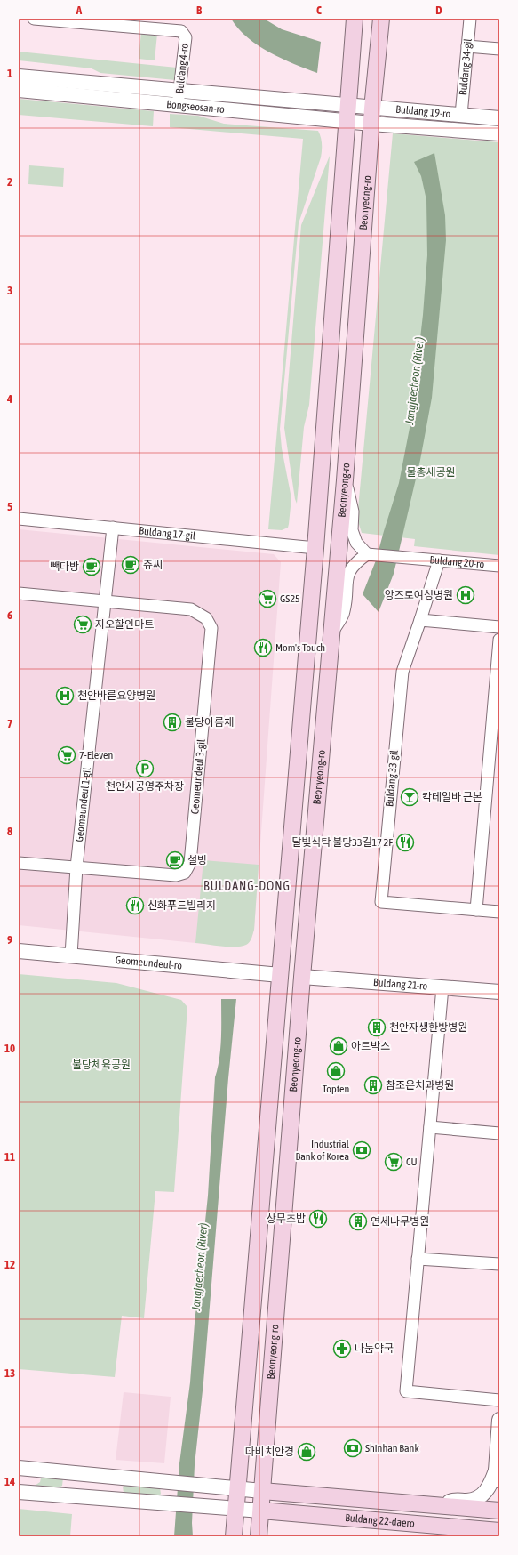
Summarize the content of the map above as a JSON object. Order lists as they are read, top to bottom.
{
  "streets": {
    "main road": ["Beonyeong-ro", "Buldang 22-daero"],
    "street": [
      "Buldang 34-gil",
      "Buldang 4-ro",
      "Bongseosan-ro",
      "Buldang 19-ro",
      "Buldang 17-gil",
      "Buldang 20-ro",
      "Geomeundeul 3-gil",
      "Buldang 33-gil",
      "Geomeundeul 1-gil",
      "Geomeundeul-ro",
      "Buldang 21-ro"
    ]
  },
  "crossings": [
    ["Buldang 34-gil", "Buldang 19-ro"],
    ["Buldang 4-ro", "Bongseosan-ro"],
    ["Bongseosan-ro", "Buldang 19-ro"],
    ["Bongseosan-ro", "Beonyeong-ro"],
    ["Buldang 19-ro", "Beonyeong-ro"],
    ["Beonyeong-ro", "Buldang 17-gil"],
    ["Beonyeong-ro", "Geomeundeul-ro"],
    ["Beonyeong-ro", "Buldang 21-ro"],
    ["Beonyeong-ro", "Buldang 22-daero"],
    ["Buldang 17-gil", "Geomeundeul 1-gil"],
    ["Geomeundeul 3-gil", "Geomeundeul 1-gil"],
    ["Geomeundeul 1-gil", "Geomeundeul-ro"]
  ],
  "districts": ["BULDANG-DONG"],
  "water": ["Jangjaecheon (River)"],
  "parks": ["물총새공원", "불당체육공원"],
  "places": {
    "cafe": ["쥬씨", "빽다방", "설빙"],
    "hospital": ["앙즈로여성병원", "천안바른요양병원"],
    "supermarket": [
      "GS25",
      "지오할인마트",
      "7-Eleven",
      "CU"
    ],
    "restaurant": [
      "Mom's Touch",
      "달빛식탁 불당33길17 2F",
      "신화푸드빌리지",
      "상무초밥"
    ],
    "building": [
      "불당아름채",
      "천안자생한방병원",
      "참조은치과병원",
      "연세나무병원"
    ],
    "parking": ["천안시공영주차장"],
    "bar": ["칵테일바 근본"],
    "shop": ["아트박스", "Topten", "다비치안경"],
    "bank": ["Industrial Bank of Korea", "Shinhan Bank"],
    "pharmacy": ["나눔약국"]
  },
  "grid": {
    "columns": [
      "A",
      "B",
      "C",
      "D"
    ],
    "rows": [
      "1",
      "2",
      "3",
      "4",
      "5",
      "6",
      "7",
      "8",
      "9",
      "10",
      "11",
      "12",
      "13",
      "14"
    ]
  }
}
